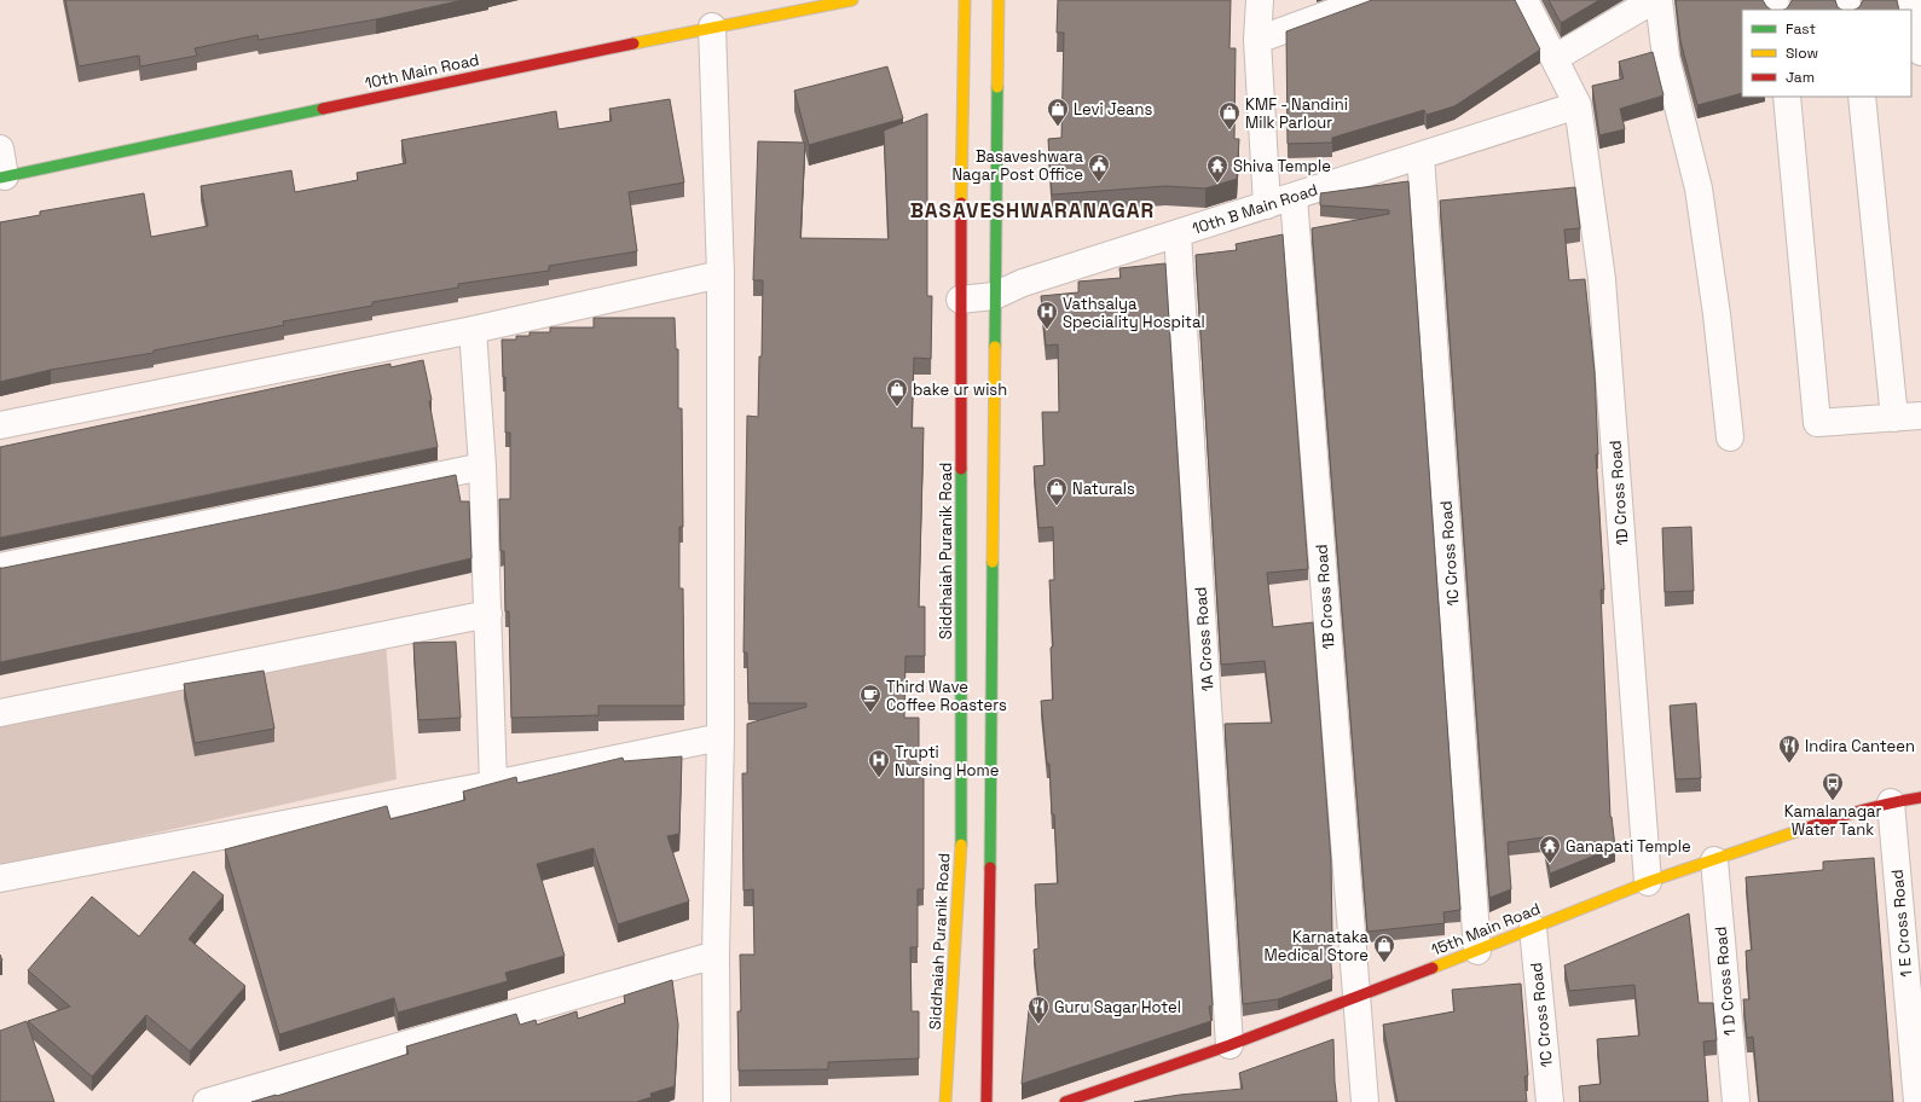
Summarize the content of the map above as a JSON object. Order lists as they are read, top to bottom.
{
  "streets": {
    "main road": ["10th Main Road", "Siddhaiah Puranik Road", "15th Main Road"],
    "street": [
      "10th B Main Road",
      "1D Cross Road",
      "1C Cross Road",
      "1B Cross Road",
      "1A Cross Road",
      "1 E Cross Road",
      "1 D Cross Road"
    ]
  },
  "crossings": [
    ["10th B Main Road", "1D Cross Road"],
    ["10th B Main Road", "Siddhaiah Puranik Road"],
    ["10th B Main Road", "1C Cross Road"],
    ["10th B Main Road", "1B Cross Road"],
    ["10th B Main Road", "1A Cross Road"],
    ["1D Cross Road", "15th Main Road"],
    ["1C Cross Road", "15th Main Road"],
    ["1B Cross Road", "15th Main Road"],
    ["1A Cross Road", "15th Main Road"],
    ["1 E Cross Road", "15th Main Road"],
    ["15th Main Road", "1 D Cross Road"]
  ],
  "districts": ["BASAVESHWARANAGAR"],
  "places": {
    "shop": [
      "Levi Jeans",
      "KMF - Nandini Milk Parlour",
      "bake ur wish",
      "Naturals",
      "Karnataka Medical Store"
    ],
    "public building": ["Basaveshwara Nagar Post Office"],
    "temple": ["Shiva Temple", "Ganapati Temple"],
    "hospital": ["Vathsalya Speciality Hospital", "Trupti Nursing Home"],
    "cafe": ["Third Wave Coffee Roasters"],
    "restaurant": ["Indira Canteen", "Guru Sagar Hotel"],
    "bus stop": ["Kamalanagar Water Tank"]
  },
  "legend": ["Fast", "Slow", "Jam"]
}
